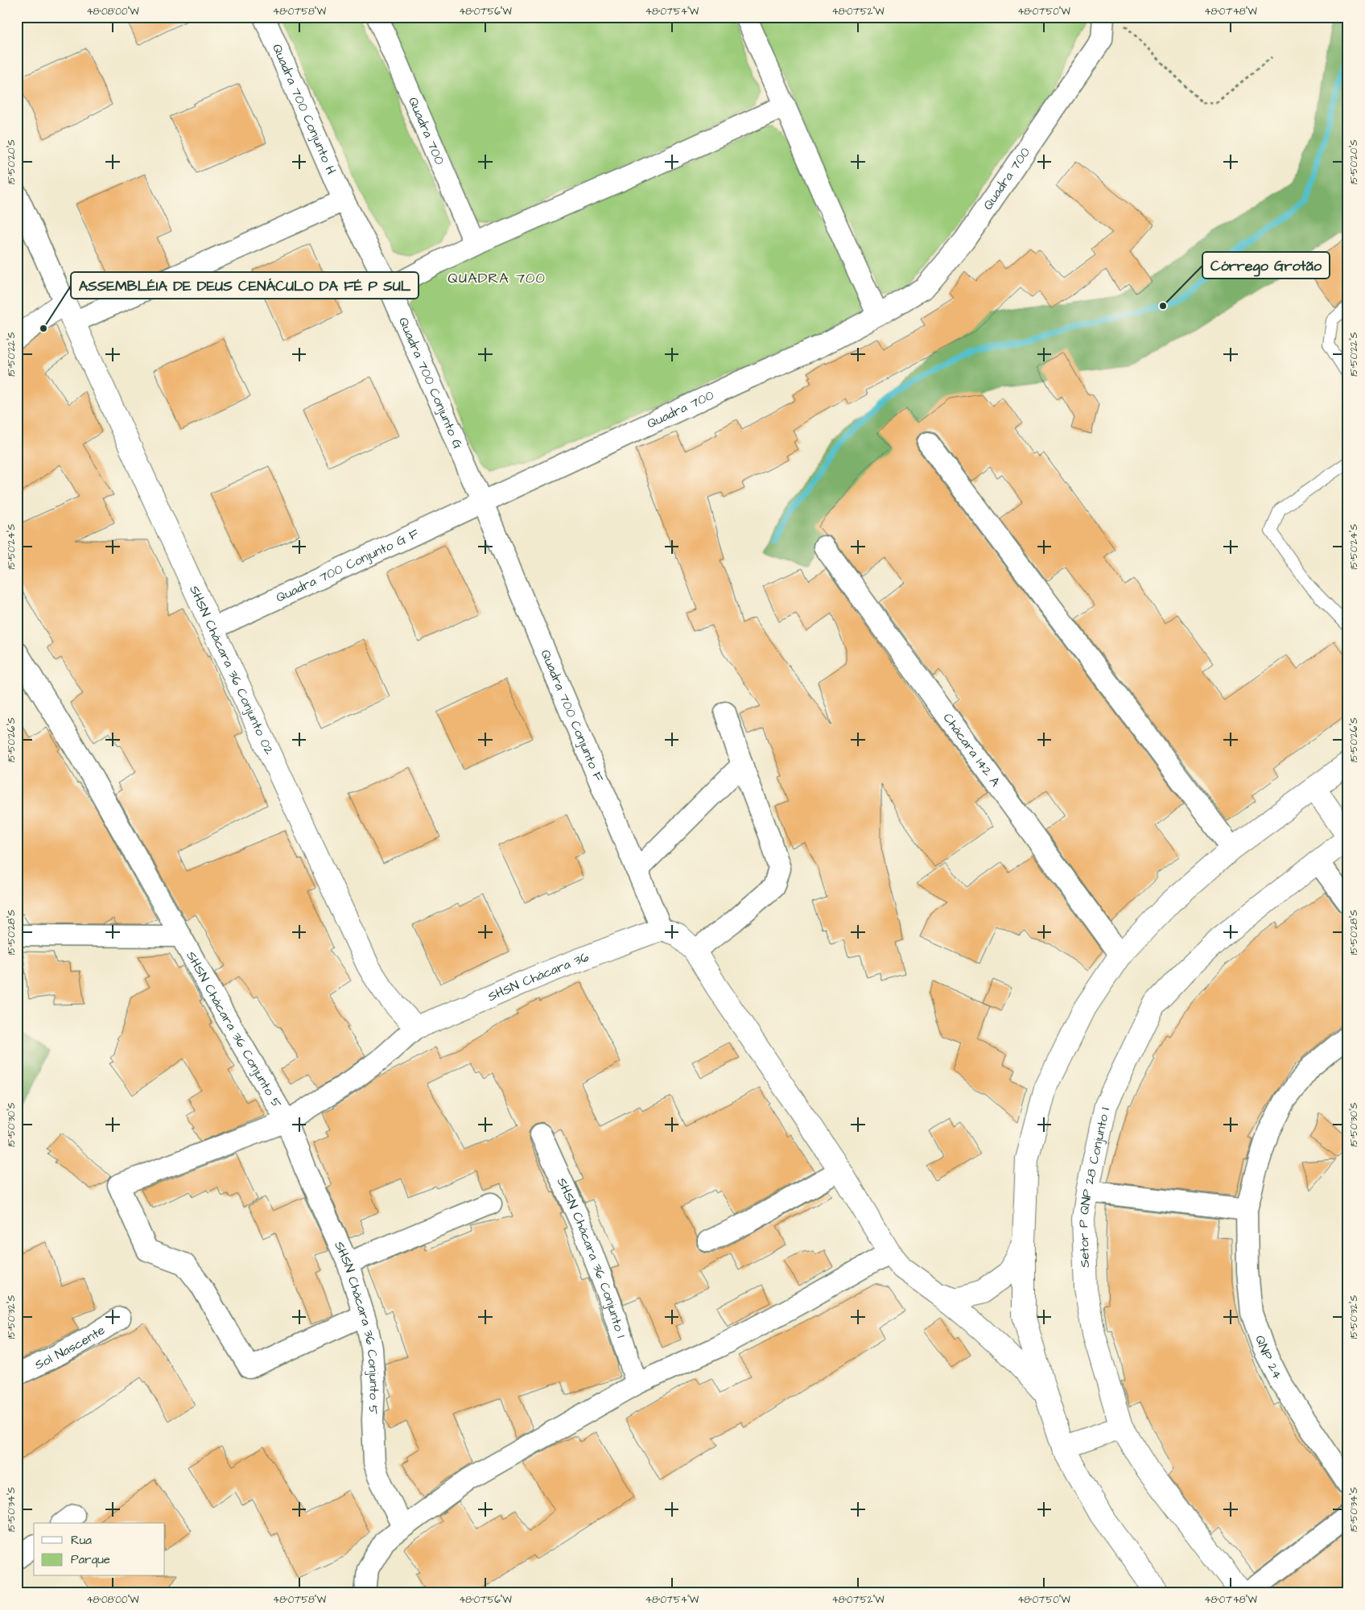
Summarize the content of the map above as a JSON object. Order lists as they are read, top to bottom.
{
  "streets": {
    "street": [
      "Quadra 700 Conjunto H",
      "Quadra 700",
      "Quadra 700 Conjunto G",
      "Quadra 700 Conjunto G F",
      "SHSN Chácara 36 Conjunto 02",
      "Quadra 700 Conjunto F",
      "Chácara 142 A",
      "SHSN Chácara 36",
      "SHSN Chácara 36 Conjunto 5",
      "Setor P QNP 28 Conjunto I",
      "SHSN Chácara 36 Conjunto 1",
      "Sol Nascente",
      "QNP 24"
    ]
  },
  "crossings": [
    ["Quadra 700 Conjunto H", "Quadra 700 Conjunto G"],
    ["Quadra 700", "Quadra 700 Conjunto G"],
    ["Quadra 700", "Quadra 700 Conjunto G F"],
    ["Quadra 700", "Quadra 700 Conjunto F"],
    ["Quadra 700 Conjunto G", "Quadra 700 Conjunto G F"],
    ["Quadra 700 Conjunto G", "Quadra 700 Conjunto F"],
    ["Quadra 700 Conjunto G F", "SHSN Chácara 36 Conjunto 02"],
    ["Quadra 700 Conjunto G F", "Quadra 700 Conjunto F"],
    ["SHSN Chácara 36 Conjunto 02", "SHSN Chácara 36"],
    ["Quadra 700 Conjunto F", "SHSN Chácara 36"]
  ],
  "districts": ["QUADRA 700"],
  "places": ["Córrego Grotão", "ASSEMBLÉIA DE DEUS CENÁCULO DA FÉ P SUL"],
  "legend": ["Rua", "Parque"],
  "coordinates": [
    "48°08'00\"W",
    "48°07'58\"W",
    "48°07'56\"W",
    "48°07'54\"W",
    "48°07'52\"W",
    "48°07'50\"W",
    "48°07'48\"W",
    "15°50'20\"S",
    "15°50'22\"S",
    "15°50'24\"S",
    "15°50'26\"S",
    "15°50'28\"S",
    "15°50'30\"S",
    "15°50'32\"S",
    "15°50'34\"S"
  ]
}
